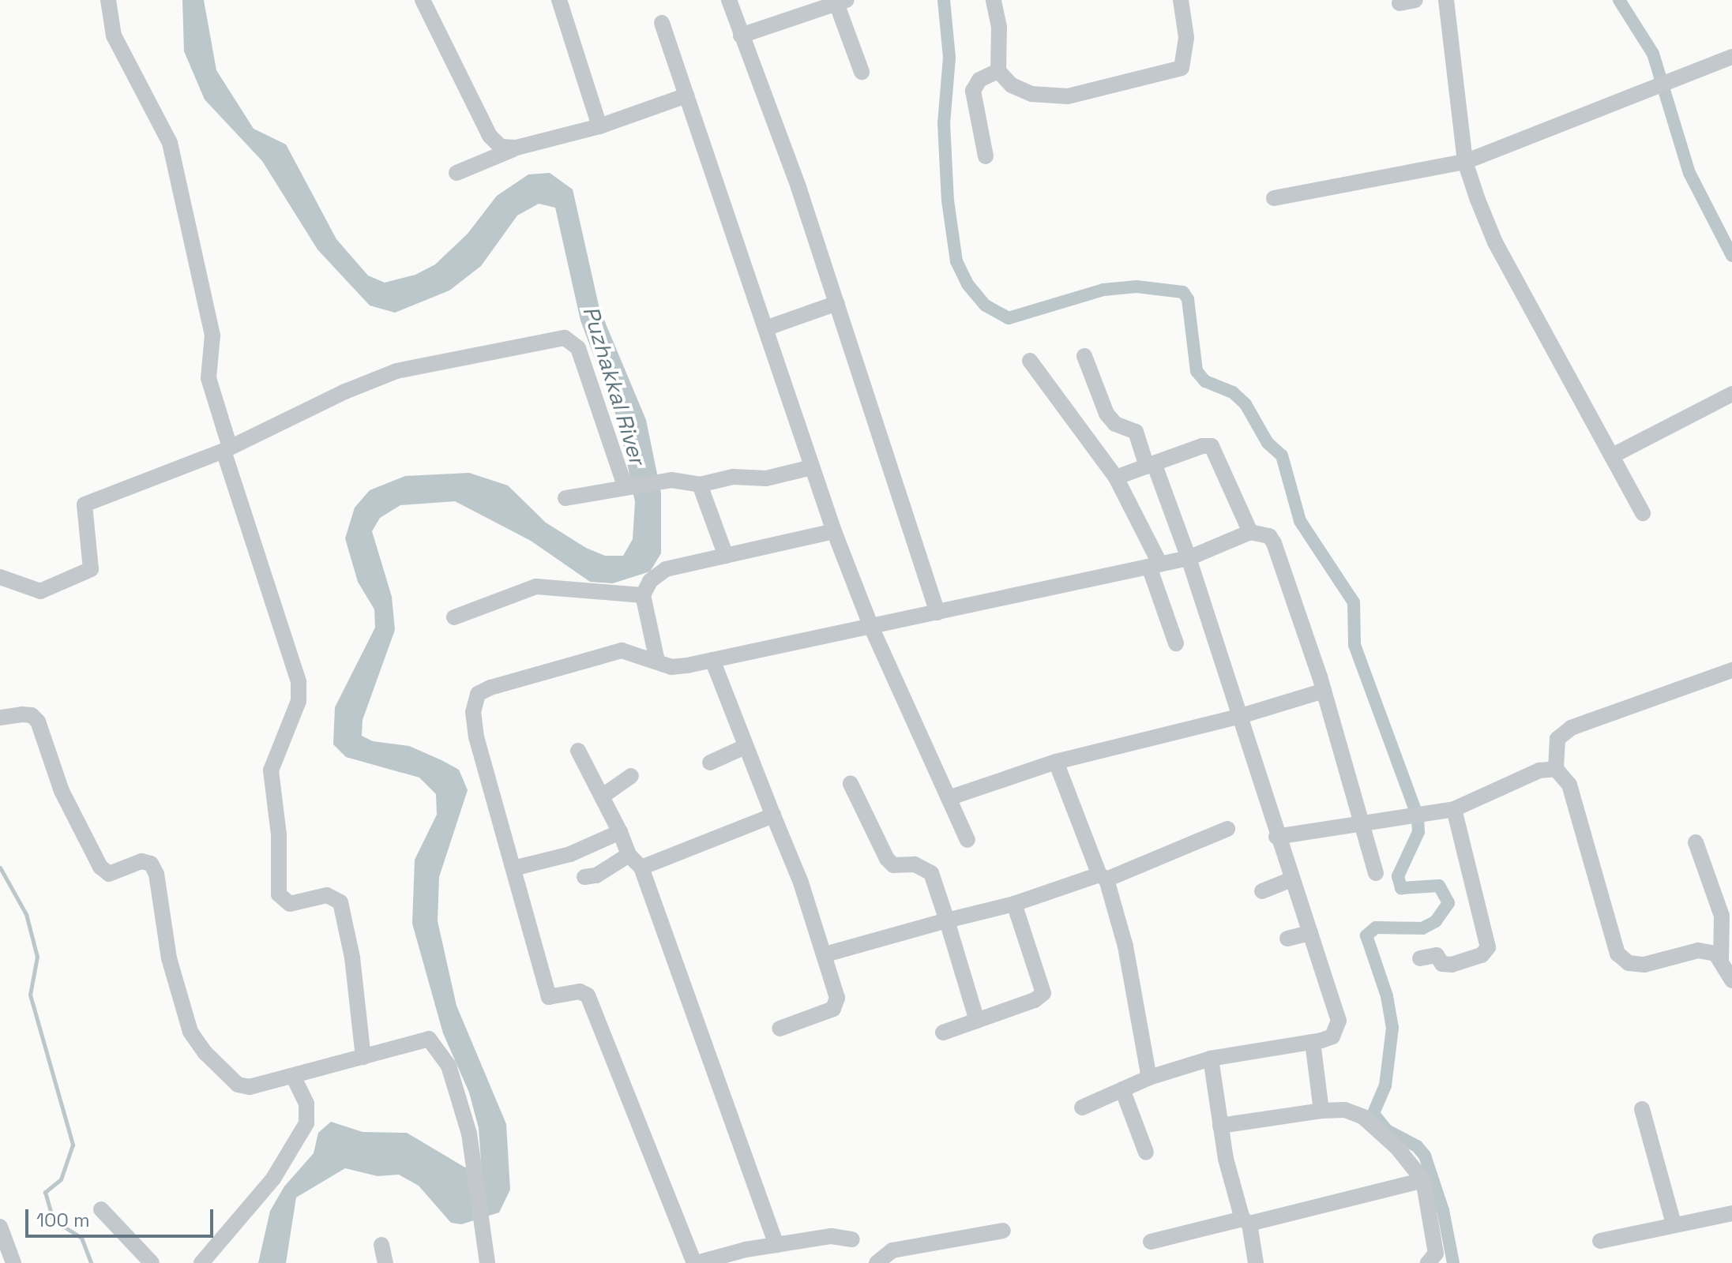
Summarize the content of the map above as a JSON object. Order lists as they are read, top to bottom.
{
  "water": ["Puzhakkal River"],
  "scale_bar": "100 m"
}
